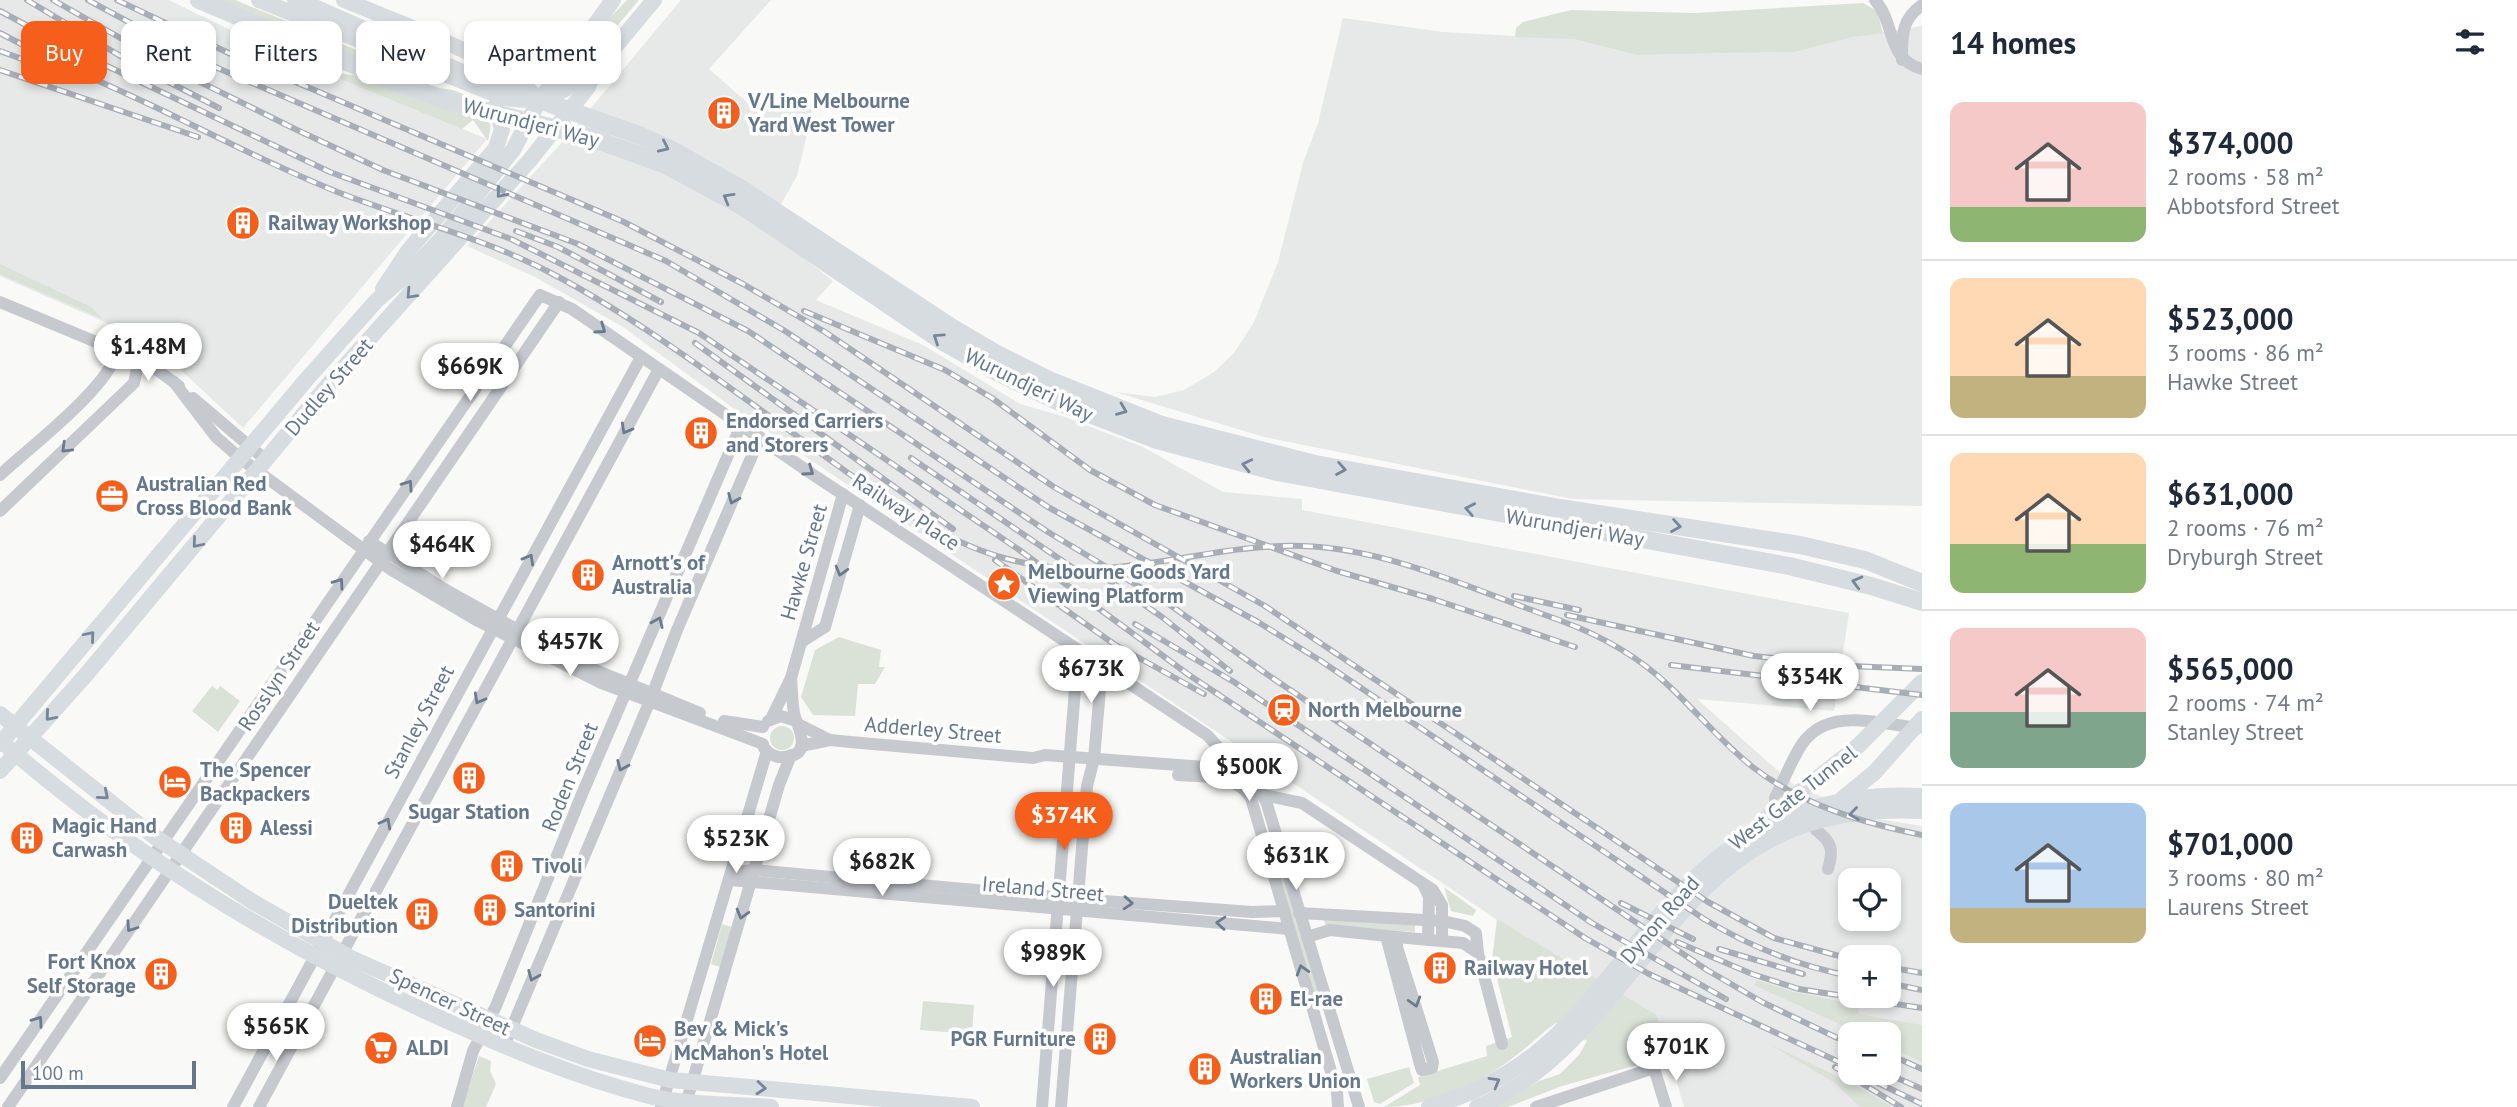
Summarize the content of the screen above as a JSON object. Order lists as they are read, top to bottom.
{
  "streets": {
    "highway": ["Wurundjeri Way"],
    "main road": [
      "Dudley Street",
      "West Gate Tunnel",
      "Dynon Road",
      "Spencer Street"
    ],
    "street": [
      "Railway Place",
      "Hawke Street",
      "Rosslyn Street",
      "Stanley Street",
      "Adderley Street",
      "Roden Street",
      "Ireland Street"
    ]
  },
  "crossings": [
    ["Wurundjeri Way", "Dudley Street"],
    ["Dudley Street", "Spencer Street"],
    ["Railway Place", "Hawke Street"],
    ["Railway Place", "Rosslyn Street"],
    ["Railway Place", "Stanley Street"],
    ["Railway Place", "Adderley Street"],
    ["Railway Place", "Roden Street"],
    ["Hawke Street", "Adderley Street"],
    ["Rosslyn Street", "Spencer Street"],
    ["Stanley Street", "Spencer Street"],
    ["Roden Street", "Spencer Street"],
    ["West Gate Tunnel", "Dynon Road"]
  ],
  "places": {
    "building": [
      "V/Line Melbourne Yard West Tower",
      "Railway Workshop",
      "Endorsed Carriers and Storers",
      "Arnott's of Australia",
      "Sugar Station",
      "Alessi",
      "Magic Hand Carwash",
      "Tivoli",
      "Santorini",
      "Dueltek Distribution",
      "Railway Hotel",
      "Fort Knox Self Storage",
      "El-rae",
      "PGR Furniture",
      "Australian Workers Union"
    ],
    "office": ["Australian Red Cross Blood Bank"],
    "place": ["Melbourne Goods Yard Viewing Platform"],
    "station": ["North Melbourne"],
    "hotel": ["The Spencer Backpackers", "Bev & Mick's McMahon's Hotel"],
    "supermarket": ["ALDI"]
  },
  "scale_bar": "100 m",
  "page": {
    "heading": "14 homes",
    "chip": [
      "Buy",
      "Rent",
      "Filters",
      "New",
      "Apartment"
    ],
    "list": [
      {
        "name": "$374,000",
        "note": "2 rooms · 58 m² · Abbotsford Street"
      },
      {
        "name": "$523,000",
        "note": "3 rooms · 86 m² · Hawke Street"
      },
      {
        "name": "$631,000",
        "note": "2 rooms · 76 m² · Dryburgh Street"
      },
      {
        "name": "$565,000",
        "note": "2 rooms · 74 m² · Stanley Street"
      },
      {
        "name": "$701,000",
        "note": "3 rooms · 80 m² · Laurens Street"
      }
    ],
    "price": [
      "$1.48M",
      "$669K",
      "$464K",
      "$457K",
      "$673K",
      "$354K",
      "$500K",
      "$374K",
      "$523K",
      "$631K",
      "$682K",
      "$989K",
      "$565K",
      "$701K"
    ],
    "map_buttons": ["+", "−"],
    "scale": "100 m"
  }
}
